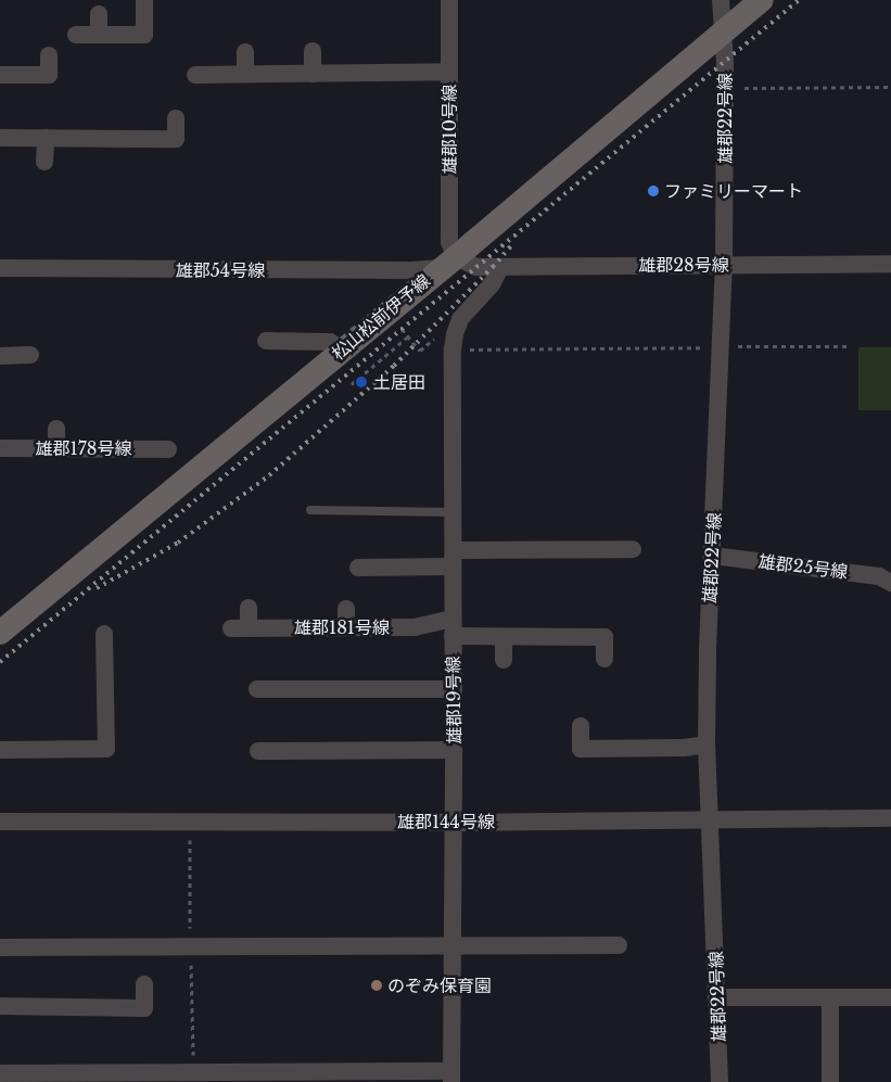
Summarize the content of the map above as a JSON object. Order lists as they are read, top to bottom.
{
  "streets": {
    "main road": ["松山松前伊予線"],
    "street": [
      "雄郡22号線",
      "雄郡10号線",
      "雄郡28号線",
      "雄郡54号線",
      "雄郡178号線",
      "雄郡25号線",
      "雄郡181号線",
      "雄郡19号線",
      "雄郡144号線"
    ]
  },
  "crossings": [
    ["雄郡22号線", "雄郡28号線"],
    ["雄郡22号線", "松山松前伊予線"],
    ["雄郡22号線", "雄郡25号線"],
    ["雄郡22号線", "雄郡144号線"],
    ["雄郡10号線", "雄郡28号線"],
    ["雄郡10号線", "雄郡54号線"],
    ["雄郡10号線", "松山松前伊予線"],
    ["雄郡28号線", "雄郡54号線"],
    ["雄郡28号線", "松山松前伊予線"],
    ["雄郡54号線", "松山松前伊予線"],
    ["雄郡181号線", "雄郡19号線"],
    ["雄郡19号線", "雄郡144号線"]
  ],
  "places": ["ファミリーマート", "土居田", "のぞみ保育園"]
}
